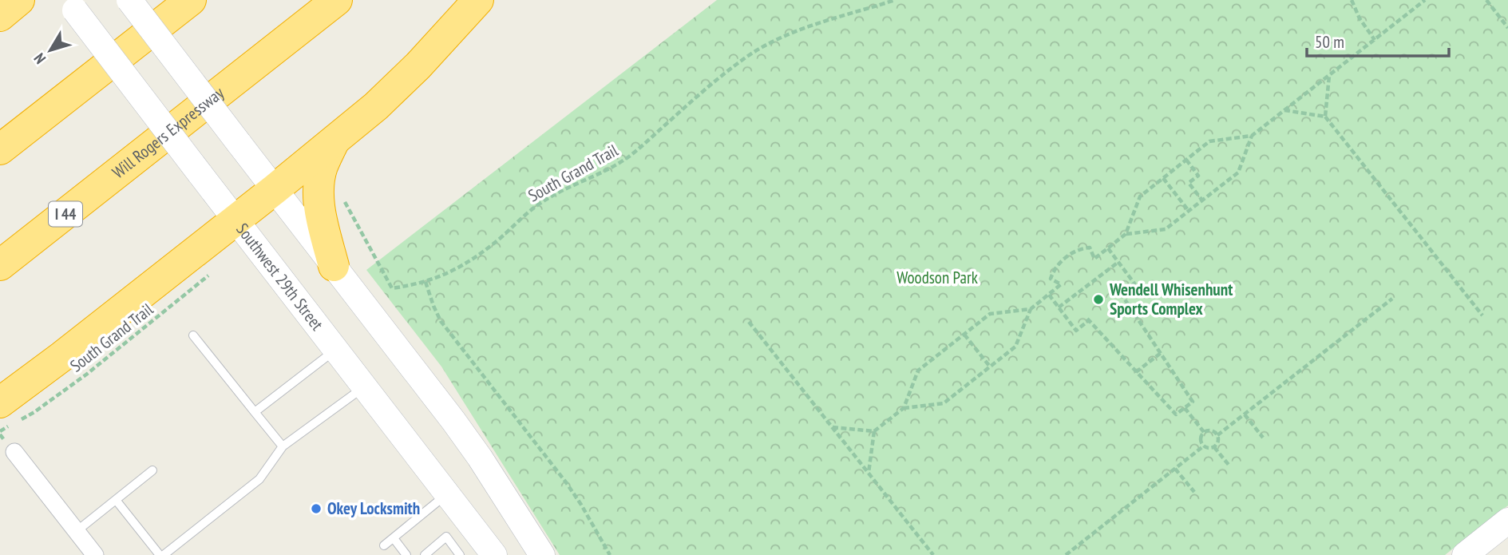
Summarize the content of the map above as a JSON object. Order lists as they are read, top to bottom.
{
  "streets": {
    "highway": ["Will Rogers Expressway", "I 44"],
    "main road": ["Southwest 29th Street"],
    "path": ["South Grand Trail"]
  },
  "parks": ["Woodson Park"],
  "places": ["Wendell Whisenhunt Sports Complex", "Okey Locksmith"],
  "scale_bar": "50 m",
  "north": "bottom left"
}
